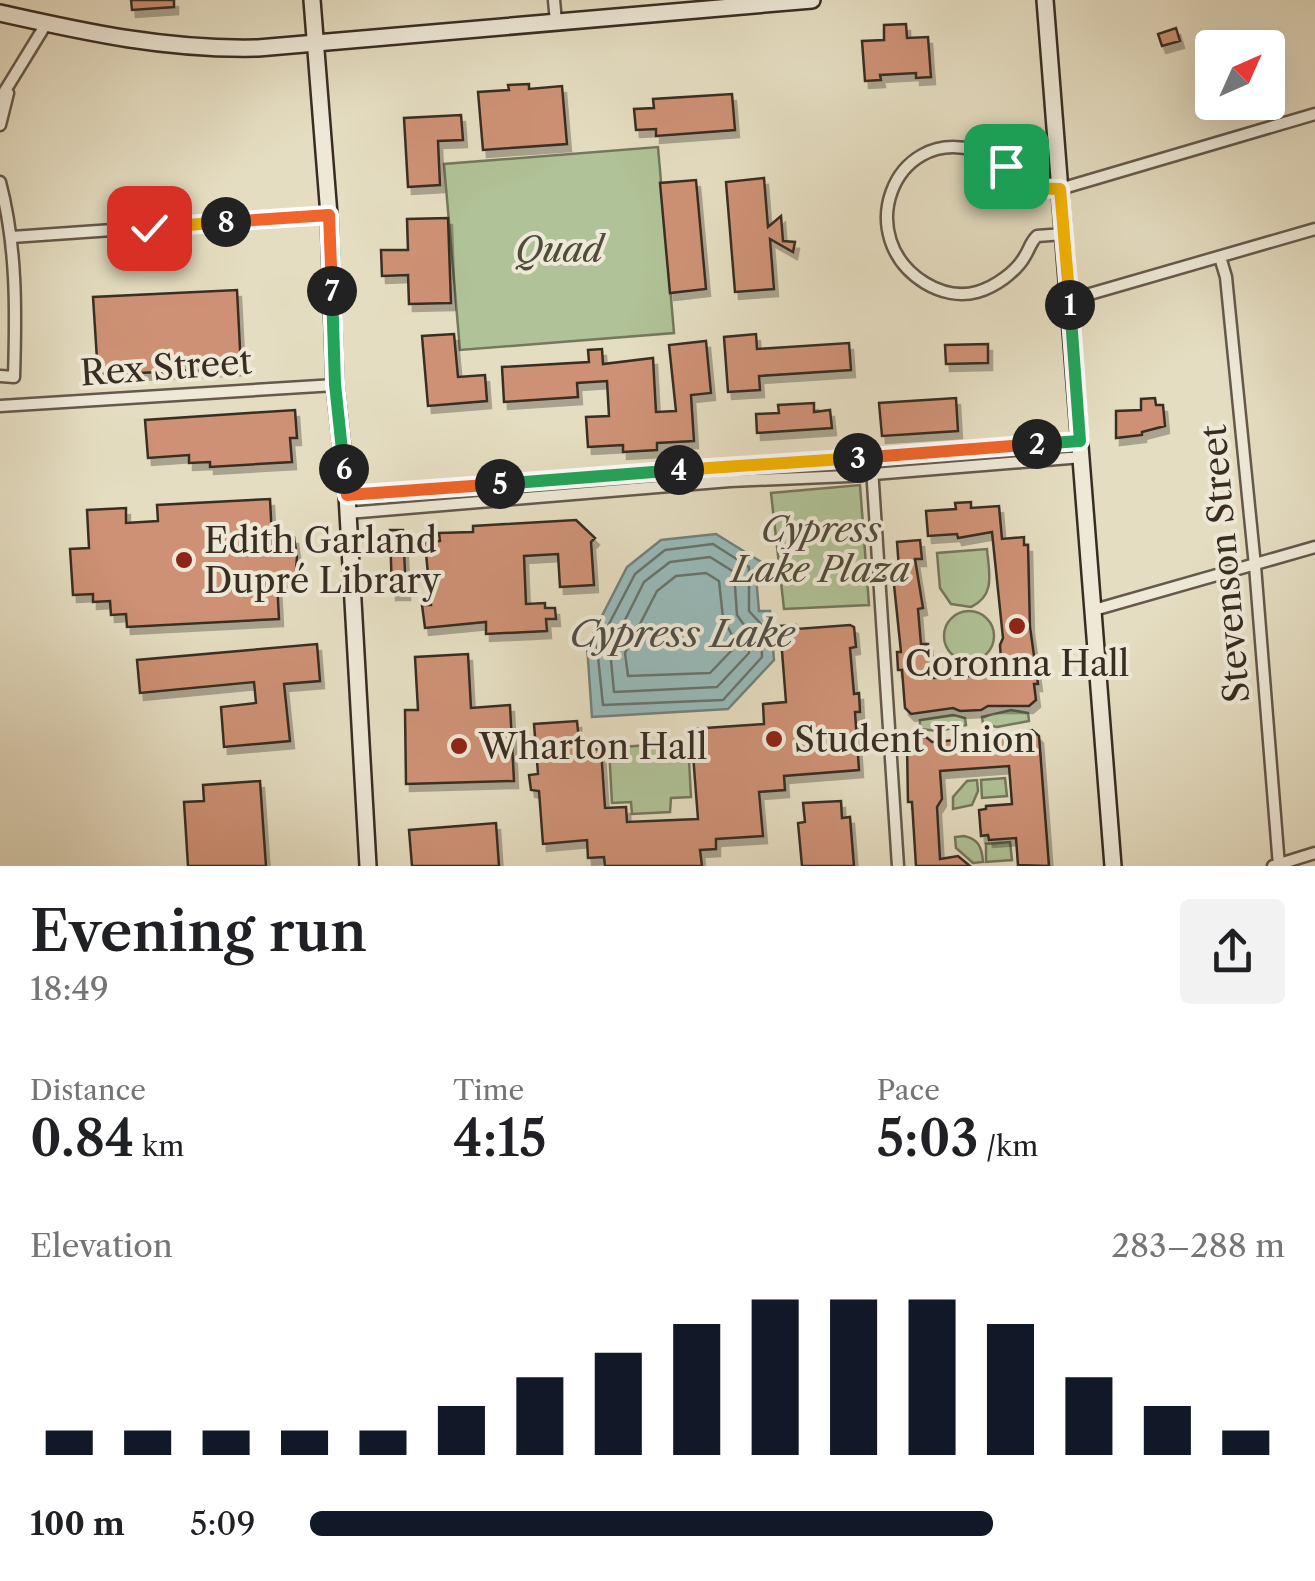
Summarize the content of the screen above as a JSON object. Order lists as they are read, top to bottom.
{
  "streets": {
    "street": ["Rex Street", "Stevenson Street"]
  },
  "water": ["Cypress Lake"],
  "parks": ["Quad", "Cypress Lake Plaza"],
  "places": [
    "Edith Garland Dupré Library",
    "Coronna Hall",
    "Student Union",
    "Wharton Hall"
  ],
  "north": "top right",
  "page": {
    "pins": [
      "8",
      "7",
      "1",
      "2",
      "3",
      "6",
      "4",
      "5"
    ],
    "heading": ["Evening run", "18:49"],
    "stats": [
      ["Distance", "0.84 km"],
      ["Time", "4:15"],
      ["Pace", "5:03 /km"]
    ],
    "chart": ["Elevation", "283–288 m"],
    "list": [
      {
        "name": "100 m",
        "note": "5:09"
      }
    ]
  }
}
